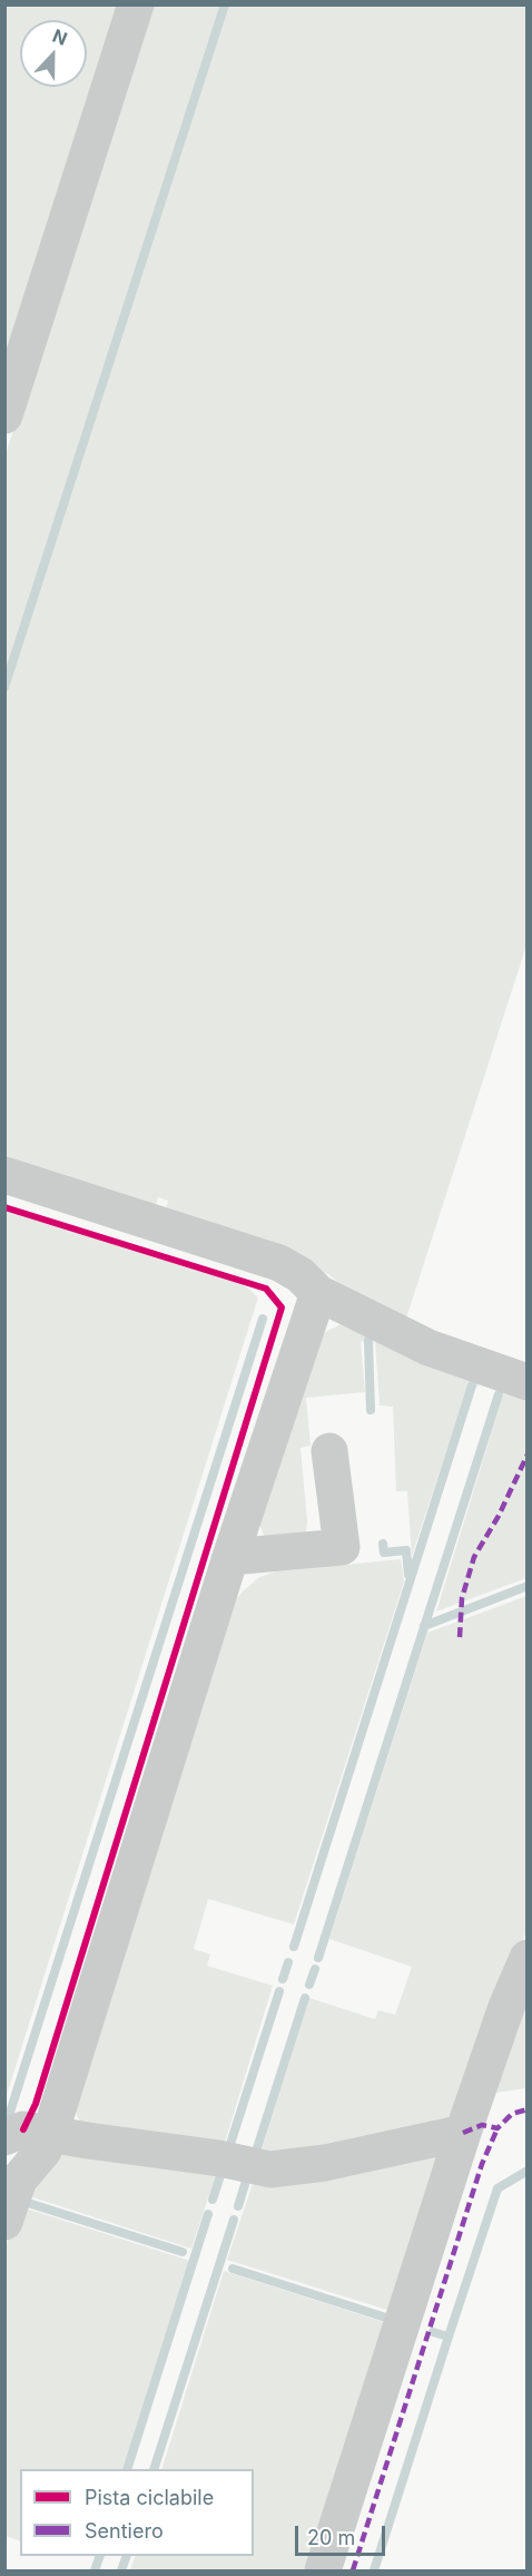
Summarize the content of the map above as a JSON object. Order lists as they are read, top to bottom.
{
  "legend": ["Pista ciclabile", "Sentiero"],
  "scale_bar": "20 m",
  "north": "top"
}
